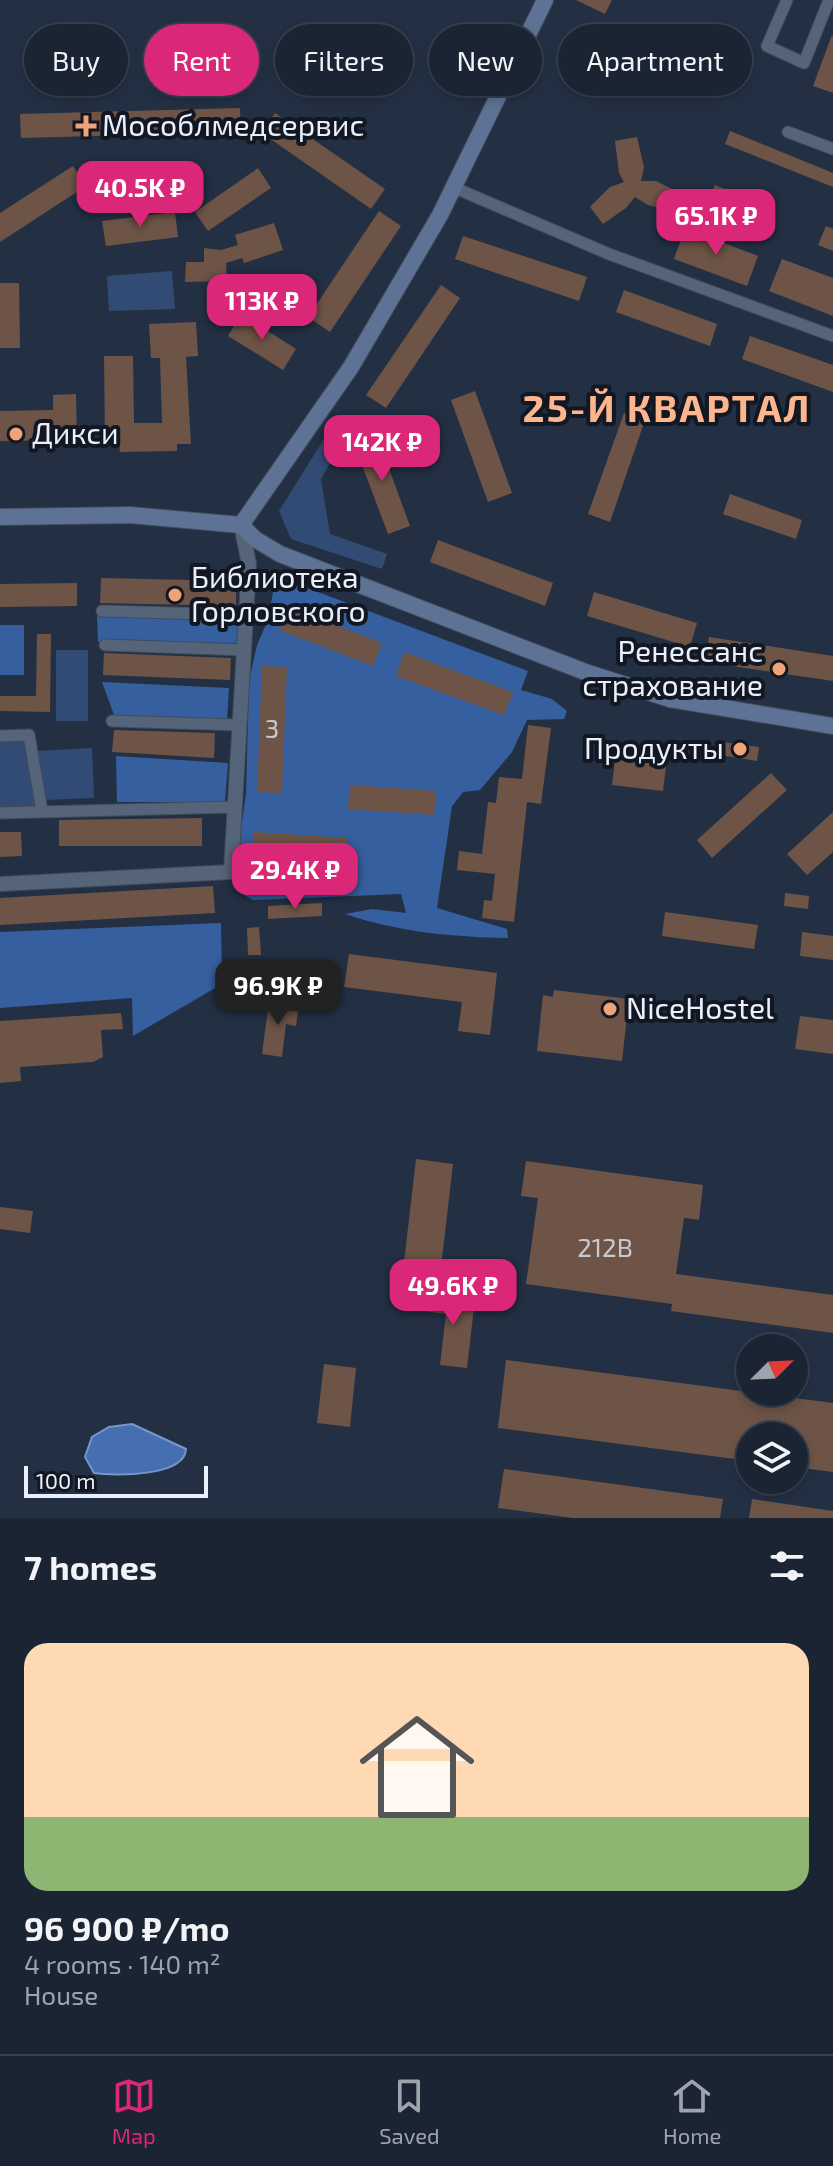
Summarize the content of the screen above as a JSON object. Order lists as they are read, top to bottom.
{
  "districts": ["25-Й КВАРТАЛ"],
  "places": {
    "health": ["Мособлмедсервис"],
    "other": [
      "Дикси",
      "Библиотека Горловского",
      "Ренессанс страхование",
      "Продукты",
      "NiceHostel"
    ]
  },
  "house_numbers": ["3", "212В"],
  "scale_bar": "100 m",
  "north": "top right",
  "page": {
    "chip": [
      "Buy",
      "Rent",
      "Filters",
      "New",
      "Apartment"
    ],
    "price": [
      "40.5K ₽",
      "65.1K ₽",
      "113K ₽",
      "142K ₽",
      "29.4K ₽",
      "96.9K ₽",
      "49.6K ₽"
    ],
    "scale": "100 m",
    "heading": "7 homes",
    "list": [
      {
        "name": "96 900 ₽/mo",
        "note": "4 rooms · 140 m² · House"
      }
    ],
    "tabs": ["Map", "Saved", "Home"]
  }
}
